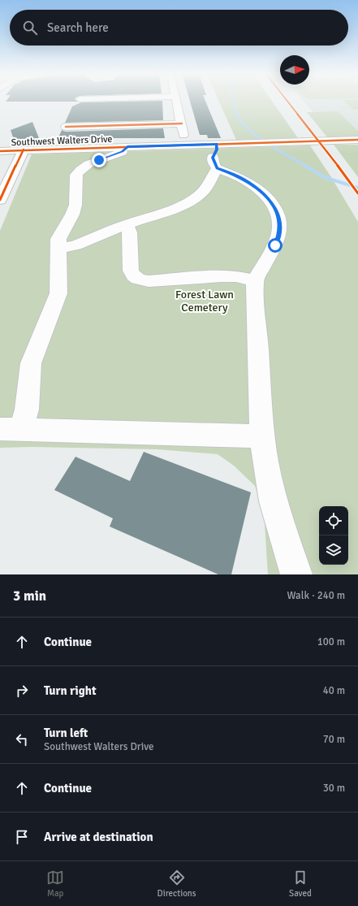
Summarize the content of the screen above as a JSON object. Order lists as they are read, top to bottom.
{
  "streets": {
    "street": ["Southwest Walters Drive"]
  },
  "parks": ["Forest Lawn Cemetery"],
  "north": "right",
  "page": {
    "search": "Search here",
    "heading": ["3 min", "Walk · 240 m"],
    "list": [
      ["Continue", "100 m"],
      ["Turn right", "40 m"],
      ["Turn left", "Southwest Walters Drive", "70 m"],
      ["Continue", "30 m"],
      "Arrive at destination"
    ],
    "nav": ["Map", "Directions", "Saved"]
  }
}
